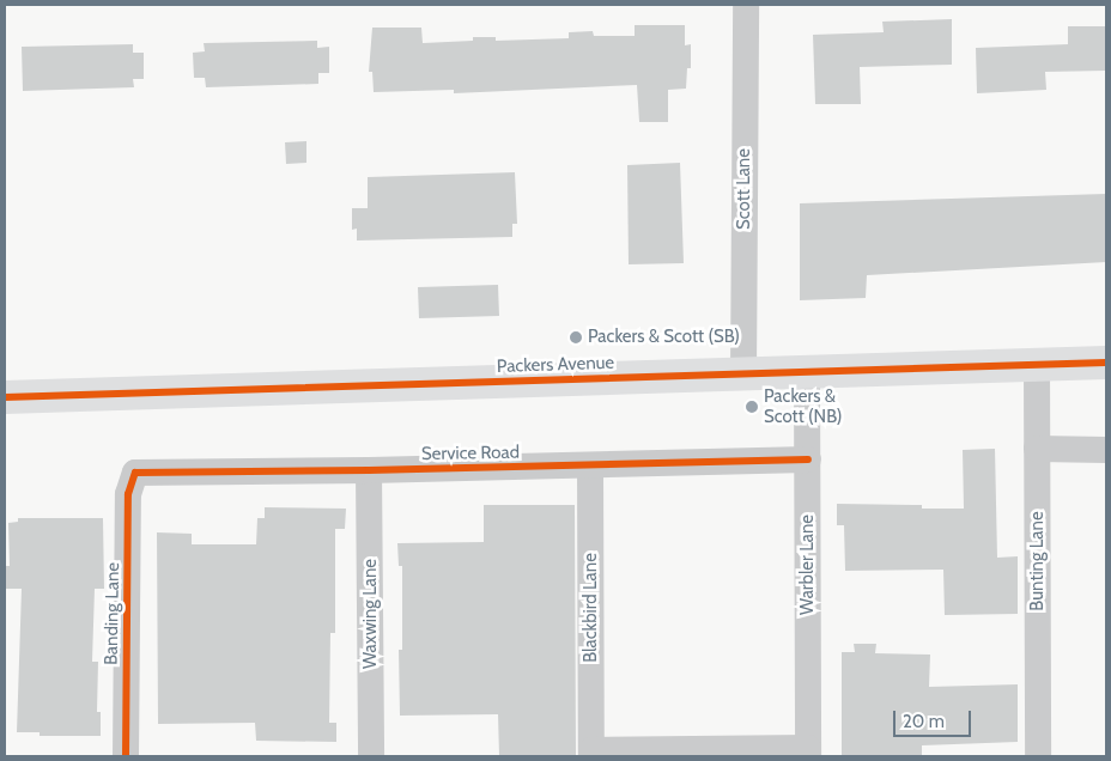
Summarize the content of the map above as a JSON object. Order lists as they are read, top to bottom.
{
  "streets": {
    "main road": ["Packers Avenue"],
    "street": [
      "Scott Lane",
      "Service Road",
      "Bunting Lane",
      "Warbler Lane",
      "Blackbird Lane",
      "Banding Lane",
      "Waxwing Lane"
    ]
  },
  "crossings": [
    ["Scott Lane", "Packers Avenue"],
    ["Packers Avenue", "Bunting Lane"],
    ["Packers Avenue", "Warbler Lane"],
    ["Service Road", "Warbler Lane"],
    ["Service Road", "Blackbird Lane"],
    ["Service Road", "Banding Lane"],
    ["Service Road", "Waxwing Lane"],
    ["Warbler Lane", "Blackbird Lane"]
  ],
  "places": ["Packers & Scott (SB)", "Packers & Scott (NB)"],
  "scale_bar": "20 m"
}
